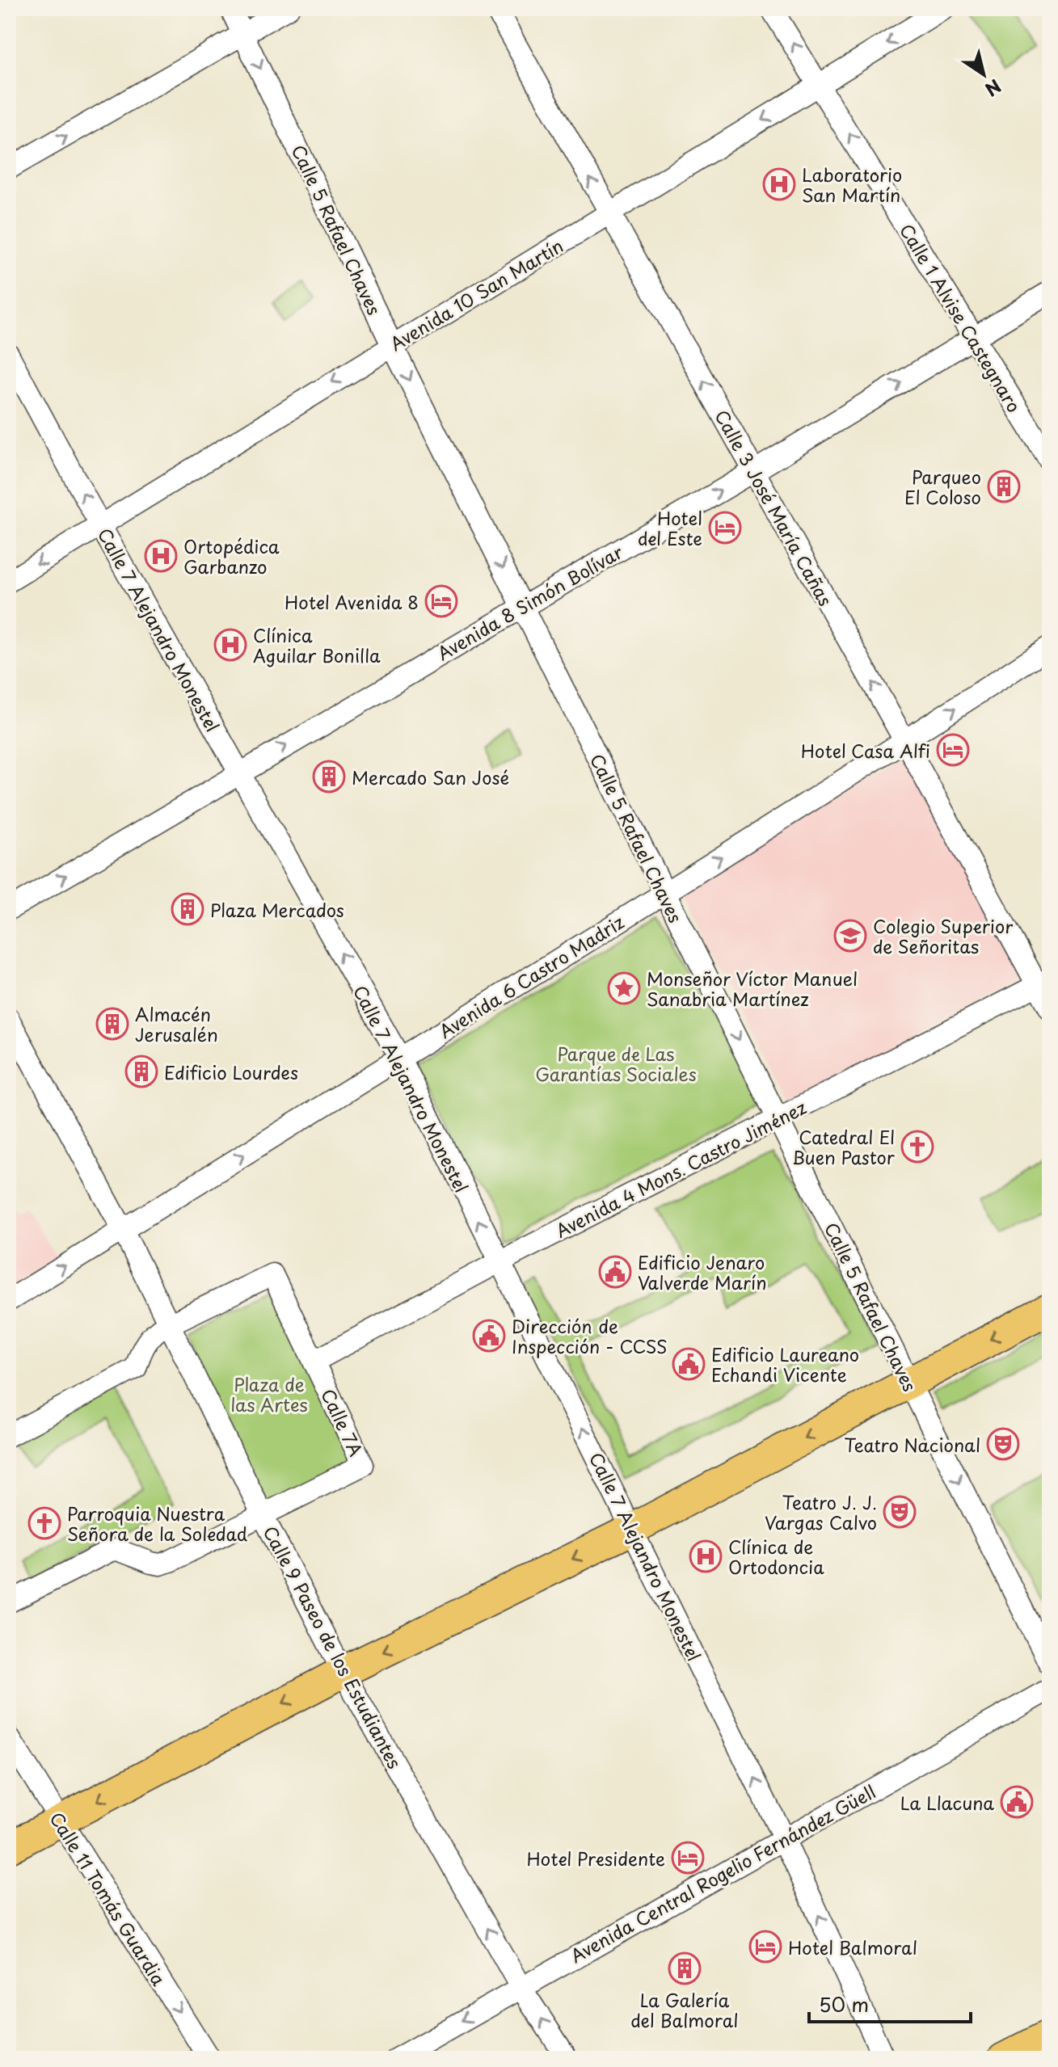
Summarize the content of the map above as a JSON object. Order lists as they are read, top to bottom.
{
  "streets": {
    "street": [
      "Calle 5 Rafael Chaves",
      "Avenida 10 San Martín",
      "Calle 1 Alvise Castegnaro",
      "Calle 3 José María Cañas",
      "Avenida 8 Simón Bolívar",
      "Calle 7 Alejandro Monestel",
      "Avenida 6 Castro Madriz",
      "Avenida 4 Mons. Castro Jiménez",
      "Calle 7A",
      "Calle 9 Paseo de los Estudiantes",
      "Avenida Central Rogelio Fernández Güell",
      "Calle 11 Tomás Guardia"
    ]
  },
  "crossings": [
    ["Calle 5 Rafael Chaves", "Avenida 10 San Martín"],
    ["Calle 5 Rafael Chaves", "Avenida 8 Simón Bolívar"],
    ["Calle 5 Rafael Chaves", "Avenida 6 Castro Madriz"],
    ["Calle 5 Rafael Chaves", "Avenida 4 Mons. Castro Jiménez"],
    ["Avenida 10 San Martín", "Calle 1 Alvise Castegnaro"],
    ["Avenida 10 San Martín", "Calle 3 José María Cañas"],
    ["Avenida 10 San Martín", "Calle 7 Alejandro Monestel"],
    ["Calle 1 Alvise Castegnaro", "Avenida 8 Simón Bolívar"],
    ["Calle 3 José María Cañas", "Avenida 8 Simón Bolívar"],
    ["Calle 3 José María Cañas", "Avenida 6 Castro Madriz"],
    ["Calle 3 José María Cañas", "Avenida 4 Mons. Castro Jiménez"],
    ["Avenida 8 Simón Bolívar", "Calle 7 Alejandro Monestel"],
    ["Calle 7 Alejandro Monestel", "Avenida 6 Castro Madriz"],
    ["Calle 7 Alejandro Monestel", "Avenida 4 Mons. Castro Jiménez"],
    ["Calle 7 Alejandro Monestel", "Avenida Central Rogelio Fernández Güell"],
    ["Avenida 6 Castro Madriz", "Calle 9 Paseo de los Estudiantes"],
    ["Avenida 4 Mons. Castro Jiménez", "Calle 7A"],
    ["Calle 7A", "Calle 9 Paseo de los Estudiantes"],
    ["Calle 9 Paseo de los Estudiantes", "Avenida Central Rogelio Fernández Güell"]
  ],
  "one_way": [
    "Calle 5 Rafael Chaves",
    "Avenida 10 San Martín",
    "Calle 1 Alvise Castegnaro",
    "Calle 3 José María Cañas",
    "Avenida 8 Simón Bolívar",
    "Calle 7 Alejandro Monestel",
    "Avenida 6 Castro Madriz",
    "Calle 9 Paseo de los Estudiantes",
    "Calle 11 Tomás Guardia"
  ],
  "parks": ["Parque de Las Garantías Sociales", "Plaza de las Artes"],
  "places": {
    "hospital": [
      "Laboratorio San Martín",
      "Ortopédica Garbanzo",
      "Clínica Aguilar Bonilla",
      "Clínica de Ortodoncia"
    ],
    "building": [
      "Parqueo El Coloso",
      "Mercado San José",
      "Plaza Mercados",
      "Almacén Jerusalén",
      "Edificio Lourdes",
      "La Galería del Balmoral"
    ],
    "hotel": [
      "Hotel del Este",
      "Hotel Avenida 8",
      "Hotel Casa Alfi",
      "Hotel Presidente",
      "Hotel Balmoral"
    ],
    "school or university": ["Colegio Superior de Señoritas"],
    "place": ["Monseñor Víctor Manuel Sanabria Martínez"],
    "church": ["Catedral El Buen Pastor", "Parroquia Nuestra Señora de la Soledad"],
    "public building": [
      "Edificio Jenaro Valverde Marín",
      "Dirección de Inspección - CCSS",
      "Edificio Laureano Echandi Vicente",
      "La Llacuna"
    ],
    "theatre": ["Teatro Nacional", "Teatro J. J. Vargas Calvo"]
  },
  "scale_bar": "50 m",
  "north": "bottom right"
}
